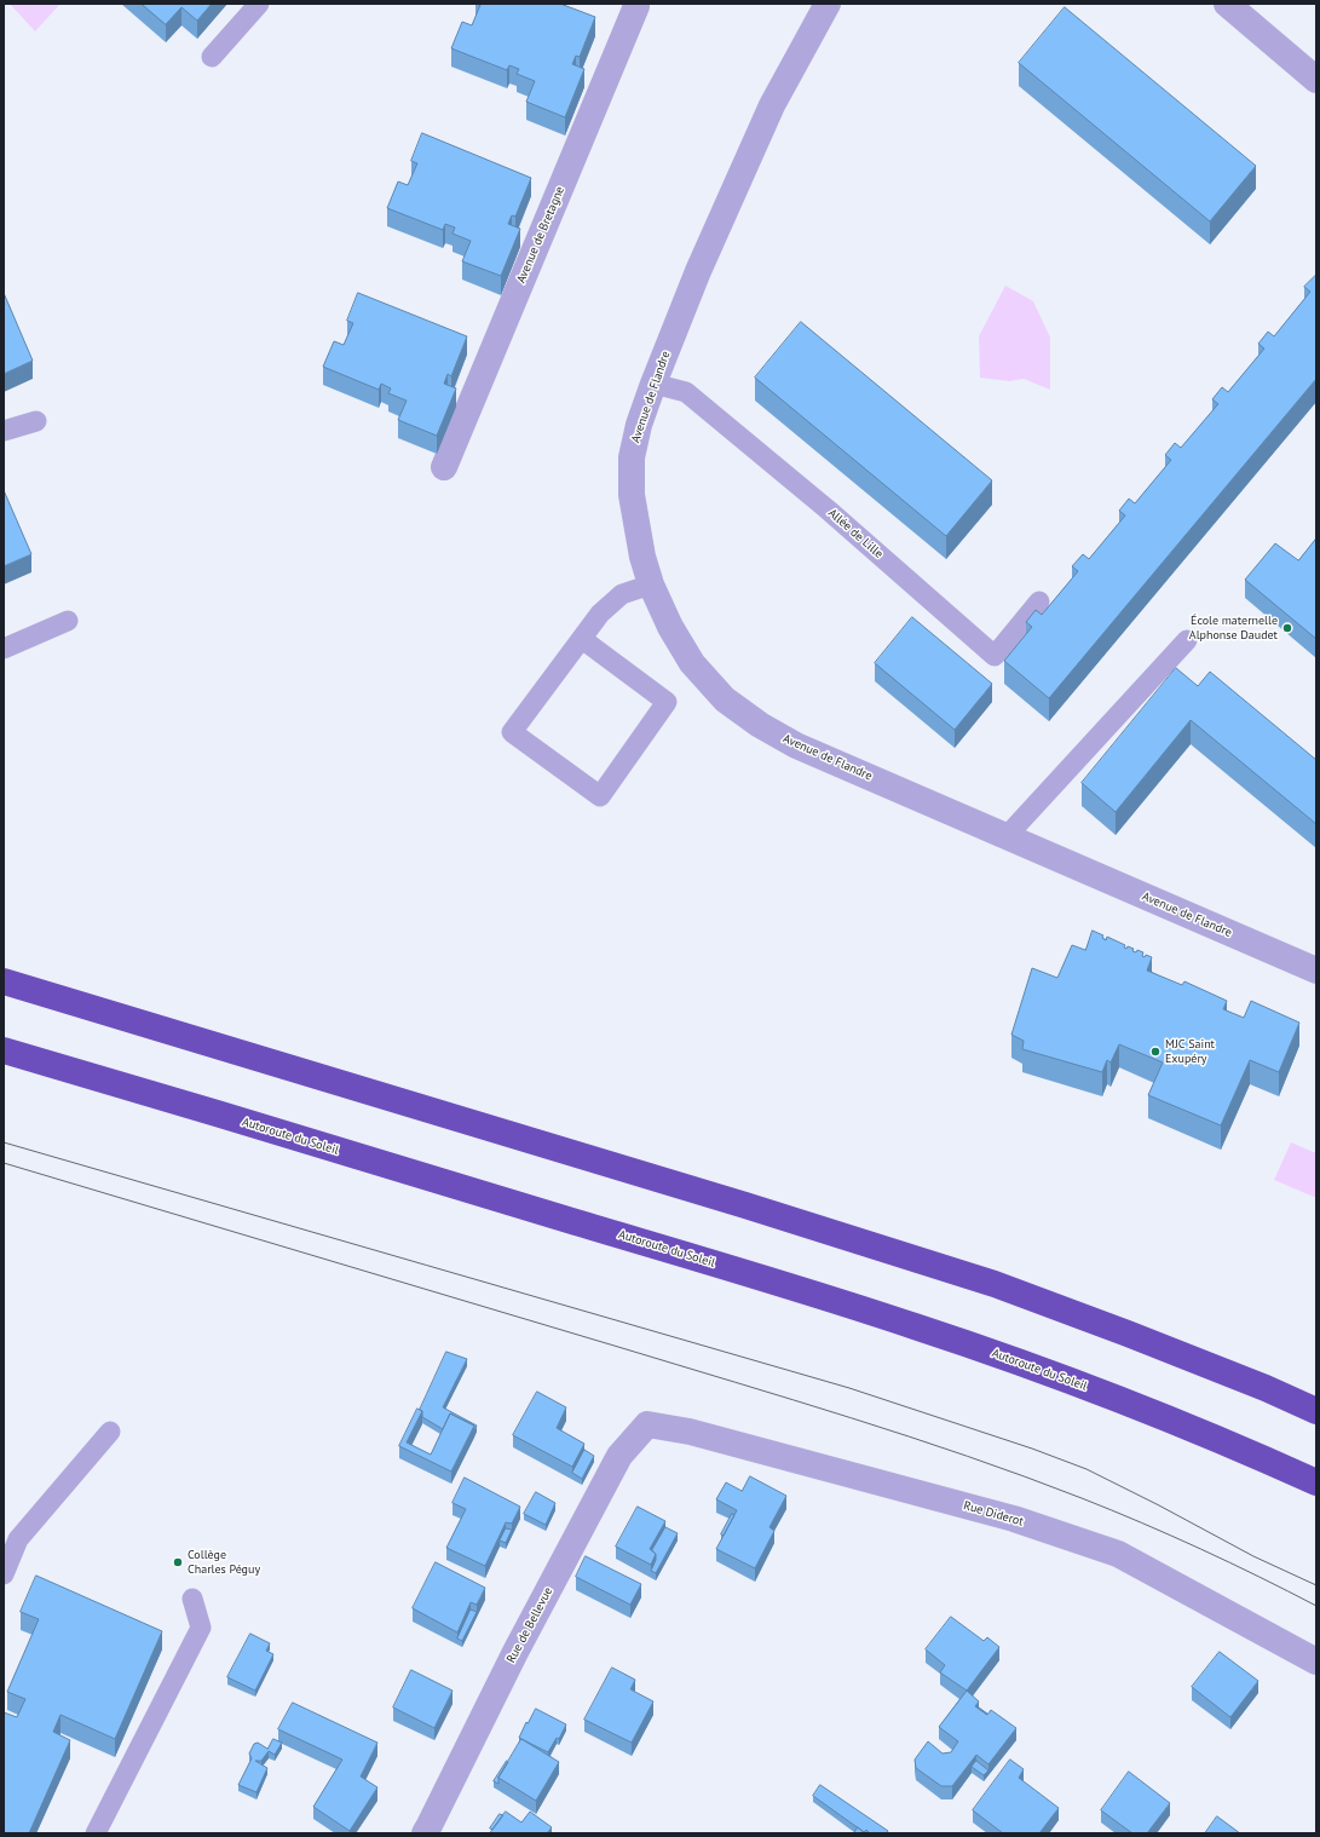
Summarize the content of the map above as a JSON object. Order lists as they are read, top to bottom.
{
  "streets": {
    "highway": ["Autoroute du Soleil"],
    "street": [
      "Avenue de Bretagne",
      "Avenue de Flandre",
      "Rue Diderot",
      "Rue de Bellevue"
    ],
    "lane": ["Allée de Lille"]
  },
  "crossings": [
    ["Avenue de Flandre", "Allée de Lille"],
    ["Rue Diderot", "Rue de Bellevue"]
  ],
  "places": ["École maternelle Alphonse Daudet", "MJC Saint Exupéry", "Collège Charles Péguy"]
}
